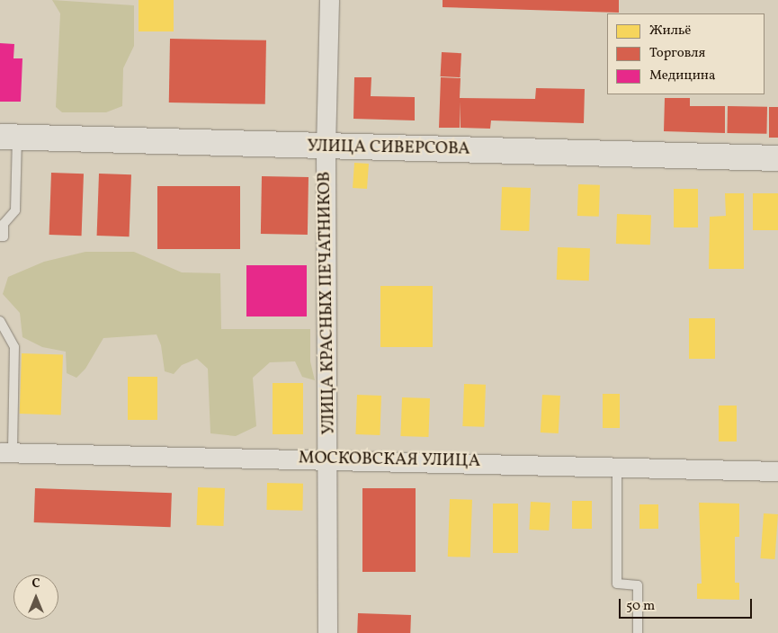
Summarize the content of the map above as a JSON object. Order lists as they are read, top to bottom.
{
  "streets": {
    "street": ["УЛИЦА СИВЕРСОВА", "УЛИЦА КРАСНЫХ ПЕЧАТНИКОВ", "МОСКОВСКАЯ УЛИЦА"]
  },
  "crossings": [
    ["УЛИЦА СИВЕРСОВА", "УЛИЦА КРАСНЫХ ПЕЧАТНИКОВ"],
    ["УЛИЦА КРАСНЫХ ПЕЧАТНИКОВ", "МОСКОВСКАЯ УЛИЦА"]
  ],
  "legend": ["Жильё", "Торговля", "Медицина"],
  "scale_bar": "50 m",
  "north": "top"
}
